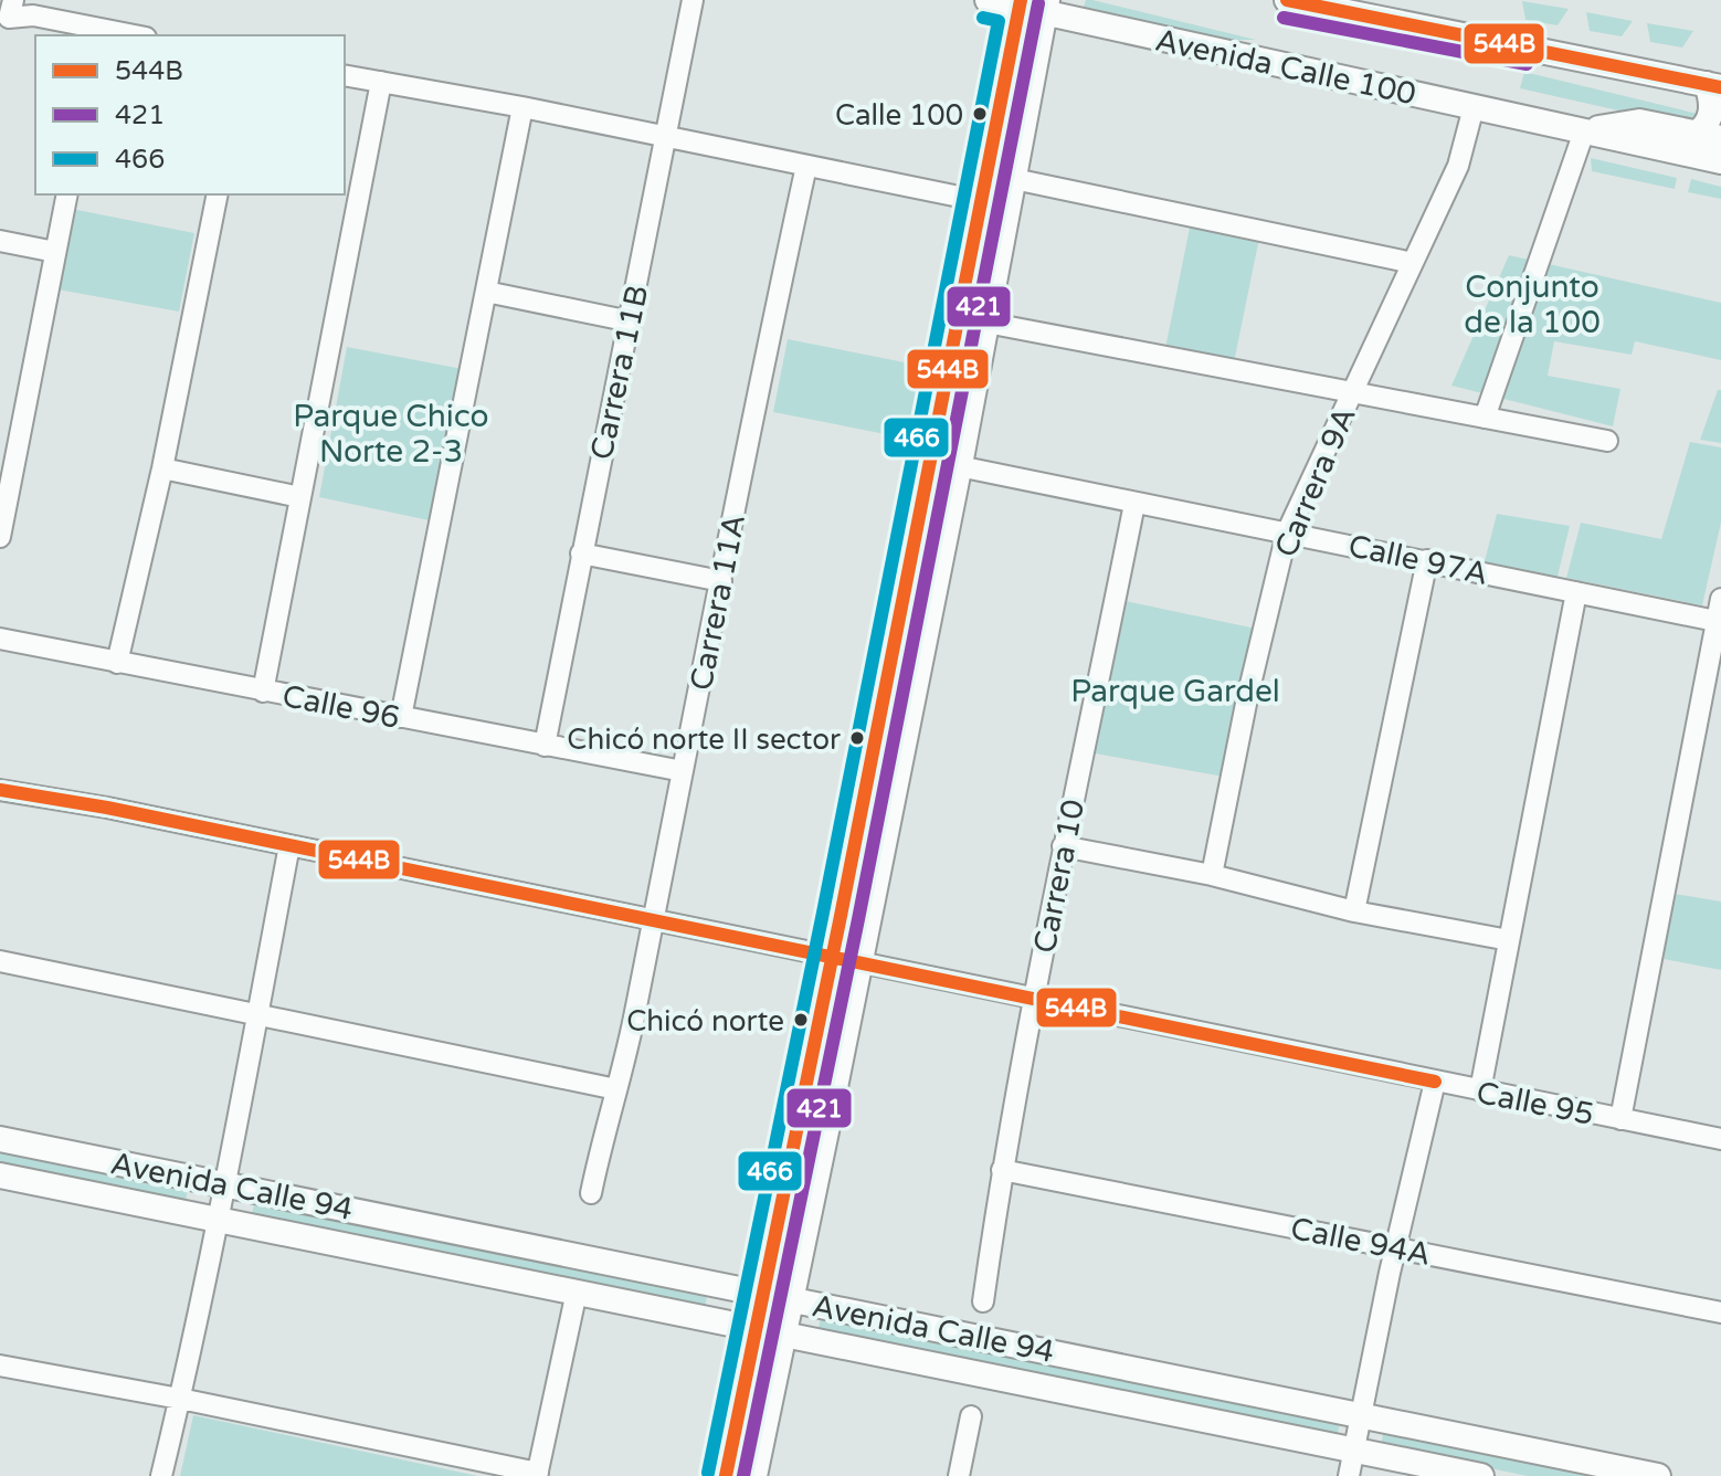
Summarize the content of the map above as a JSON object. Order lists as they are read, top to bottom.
{
  "streets": {
    "main road": ["Avenida Calle 100", "Avenida Calle 94"],
    "street": [
      "Carrera 11B",
      "Carrera 9A",
      "Calle 97A",
      "Carrera 11A",
      "Calle 96",
      "Carrera 10",
      "Calle 95",
      "Calle 94A"
    ]
  },
  "crossings": [
    ["Avenida Calle 100", "Carrera 9A"],
    ["Carrera 11B", "Calle 96"],
    ["Carrera 9A", "Calle 97A"],
    ["Calle 97A", "Carrera 10"],
    ["Carrera 11A", "Calle 96"],
    ["Carrera 11A", "Calle 95"],
    ["Carrera 10", "Calle 95"],
    ["Carrera 10", "Calle 94A"]
  ],
  "parks": ["Conjunto de la 100", "Parque Chico Norte 2-3", "Parque Gardel"],
  "places": ["Calle 100", "Chicó norte II sector", "Chicó norte"],
  "lines": ["transit line 544B", "transit line 421", "transit line 466"],
  "legend": ["544B", "421", "466"]
}
